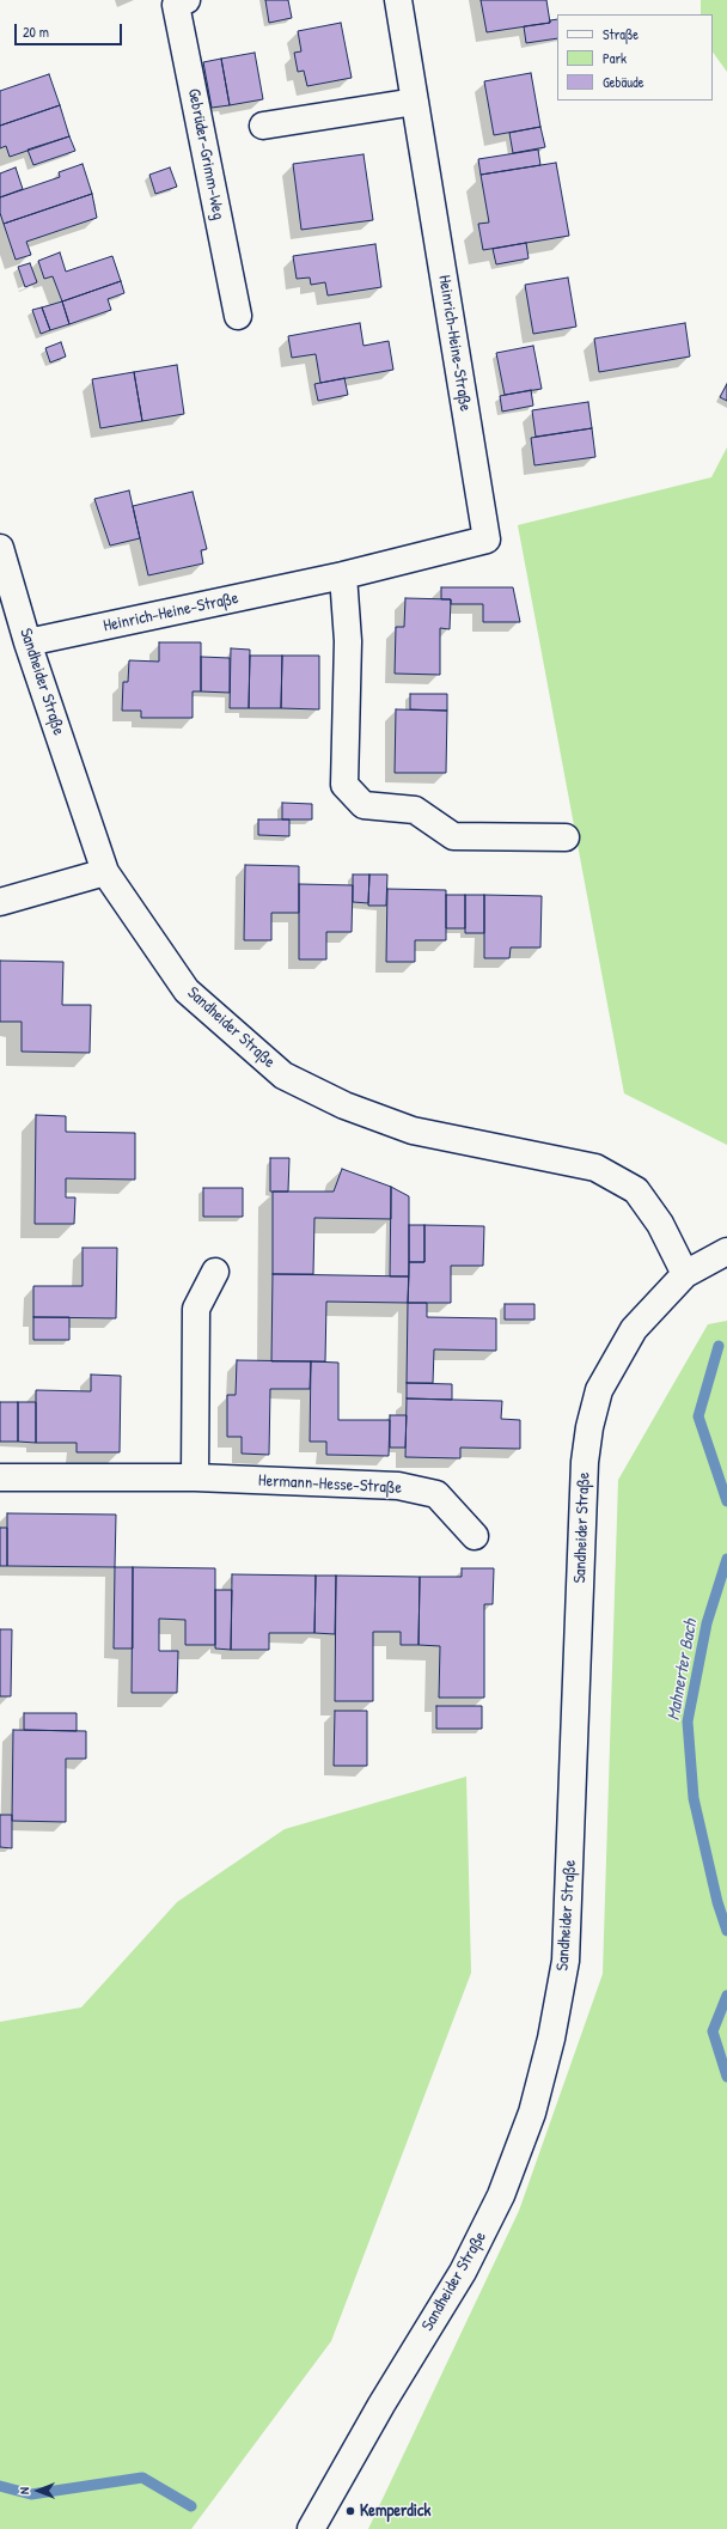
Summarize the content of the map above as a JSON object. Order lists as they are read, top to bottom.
{
  "streets": {
    "street": [
      "Gebrüder-Grimm-Weg",
      "Heinrich-Heine-Straße",
      "Sandheider Straße",
      "Hermann-Hesse-Straße"
    ]
  },
  "crossings": [
    ["Heinrich-Heine-Straße", "Sandheider Straße"]
  ],
  "water": ["Mahnerter Bach"],
  "places": ["Kemperdick"],
  "legend": ["Straße", "Park", "Gebäude"],
  "scale_bar": "20 m",
  "north": "left"
}
